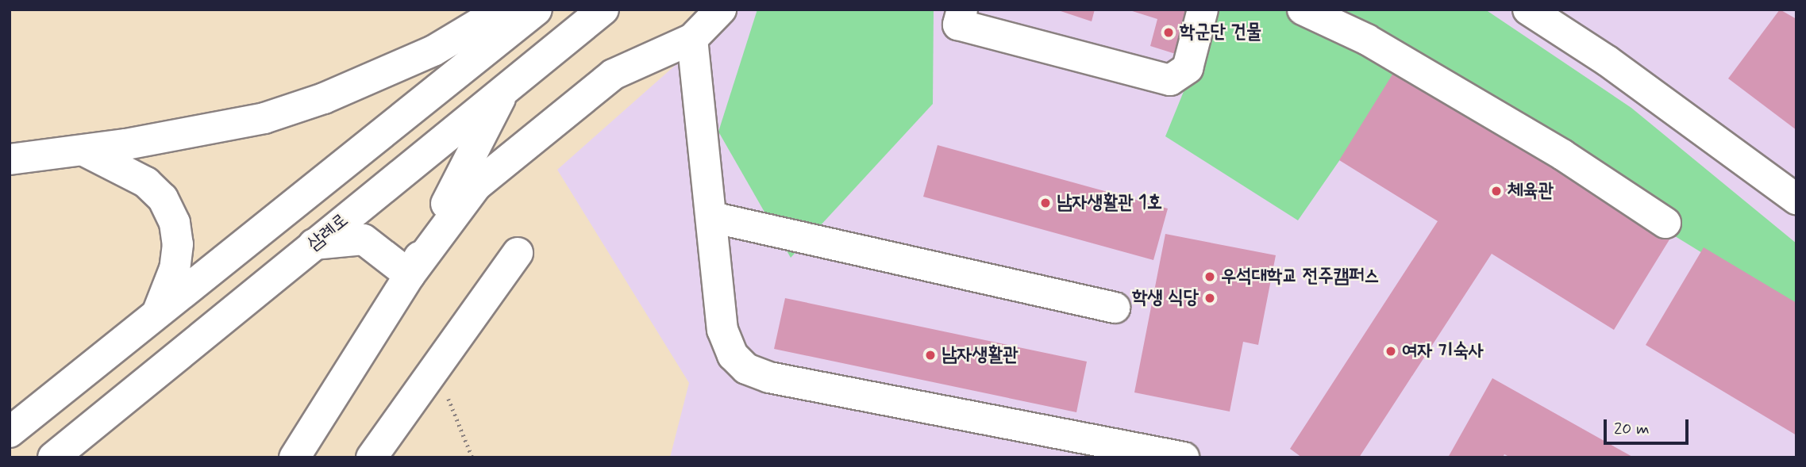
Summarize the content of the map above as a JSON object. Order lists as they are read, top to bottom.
{
  "streets": {
    "street": ["삼례로"]
  },
  "places": [
    "학군단 건물",
    "체육관",
    "남자생활관 1호",
    "우석대학교 전주캠퍼스",
    "학생 식당",
    "여자 기숙사",
    "남자생활관"
  ],
  "scale_bar": "20 m"
}
